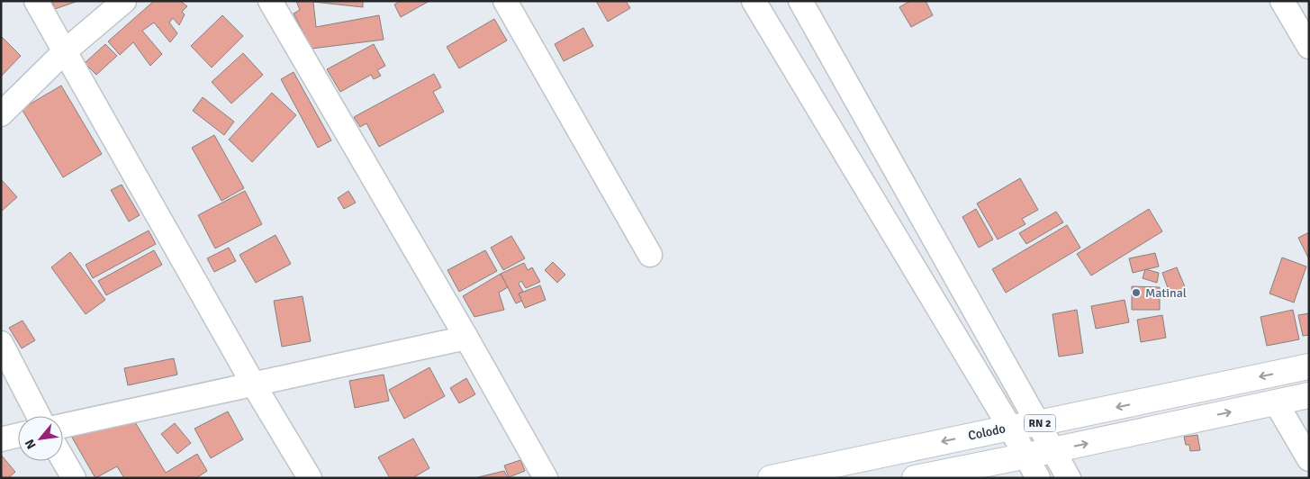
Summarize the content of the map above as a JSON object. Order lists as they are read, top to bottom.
{
  "streets": {
    "main road": ["RN 2", "Colodo"]
  },
  "places": ["Matinal"],
  "north": "bottom left"
}
